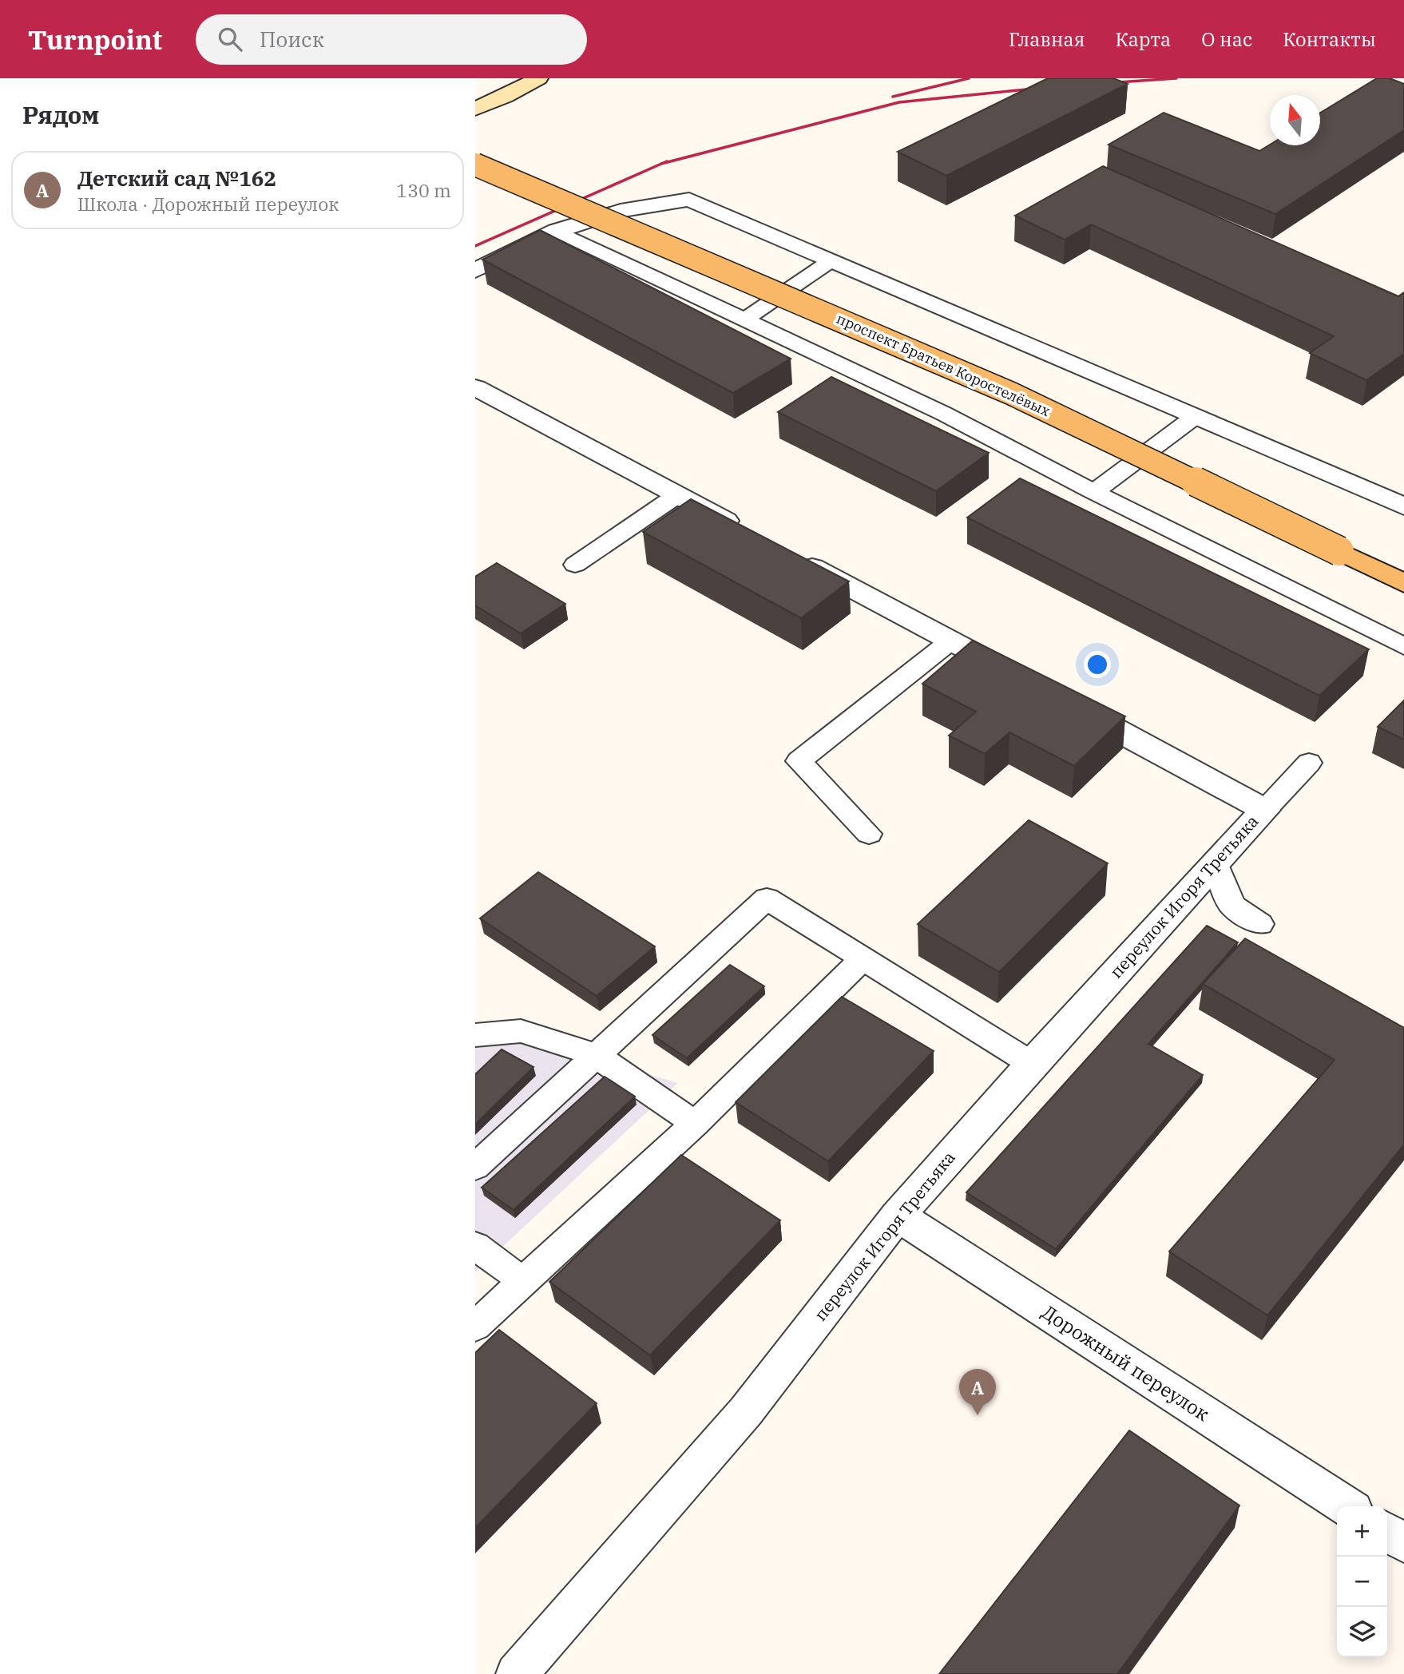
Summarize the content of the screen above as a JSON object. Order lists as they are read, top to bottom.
{
  "streets": {
    "main road": ["проспект Братьев Коростелёвых"],
    "street": ["переулок Игоря Третьяка", "Дорожный переулок"]
  },
  "crossings": [
    ["переулок Игоря Третьяка", "Дорожный переулок"]
  ],
  "north": "top",
  "page": {
    "header": "Turnpoint",
    "search": "Поиск",
    "nav": [
      "Главная",
      "Карта",
      "О нас",
      "Контакты"
    ],
    "heading": "Рядом",
    "list": [
      {
        "mark": "A",
        "name": "Детский сад №162",
        "note": "Школа · Дорожный переулок",
        "value": "130 m"
      }
    ],
    "pins": "A",
    "map_buttons": ["+", "−"]
  }
}
